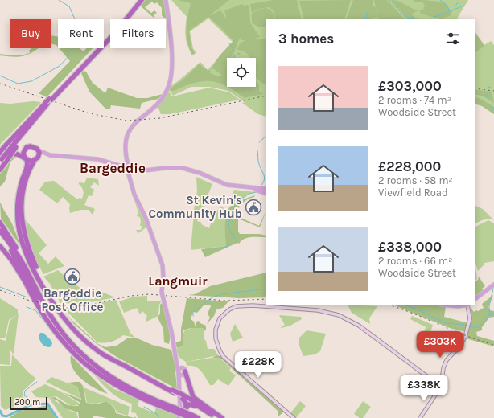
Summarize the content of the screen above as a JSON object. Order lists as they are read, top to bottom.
{
  "districts": ["Bargeddie", "Langmuir"],
  "places": {
    "public building": ["St Kevin's Community Hub", "Bargeddie Post Office"]
  },
  "scale_bar": "200 m",
  "page": {
    "chip": ["Buy", "Rent", "Filters"],
    "heading": "3 homes",
    "list": [
      {
        "name": "£303,000",
        "note": "2 rooms · 74 m² · Woodside Street"
      },
      {
        "name": "£228,000",
        "note": "2 rooms · 58 m² · Viewfield Road"
      },
      {
        "name": "£338,000",
        "note": "2 rooms · 66 m² · Woodside Street"
      }
    ],
    "price": ["£303K", "£228K", "£338K"],
    "scale": "200 m"
  }
}
